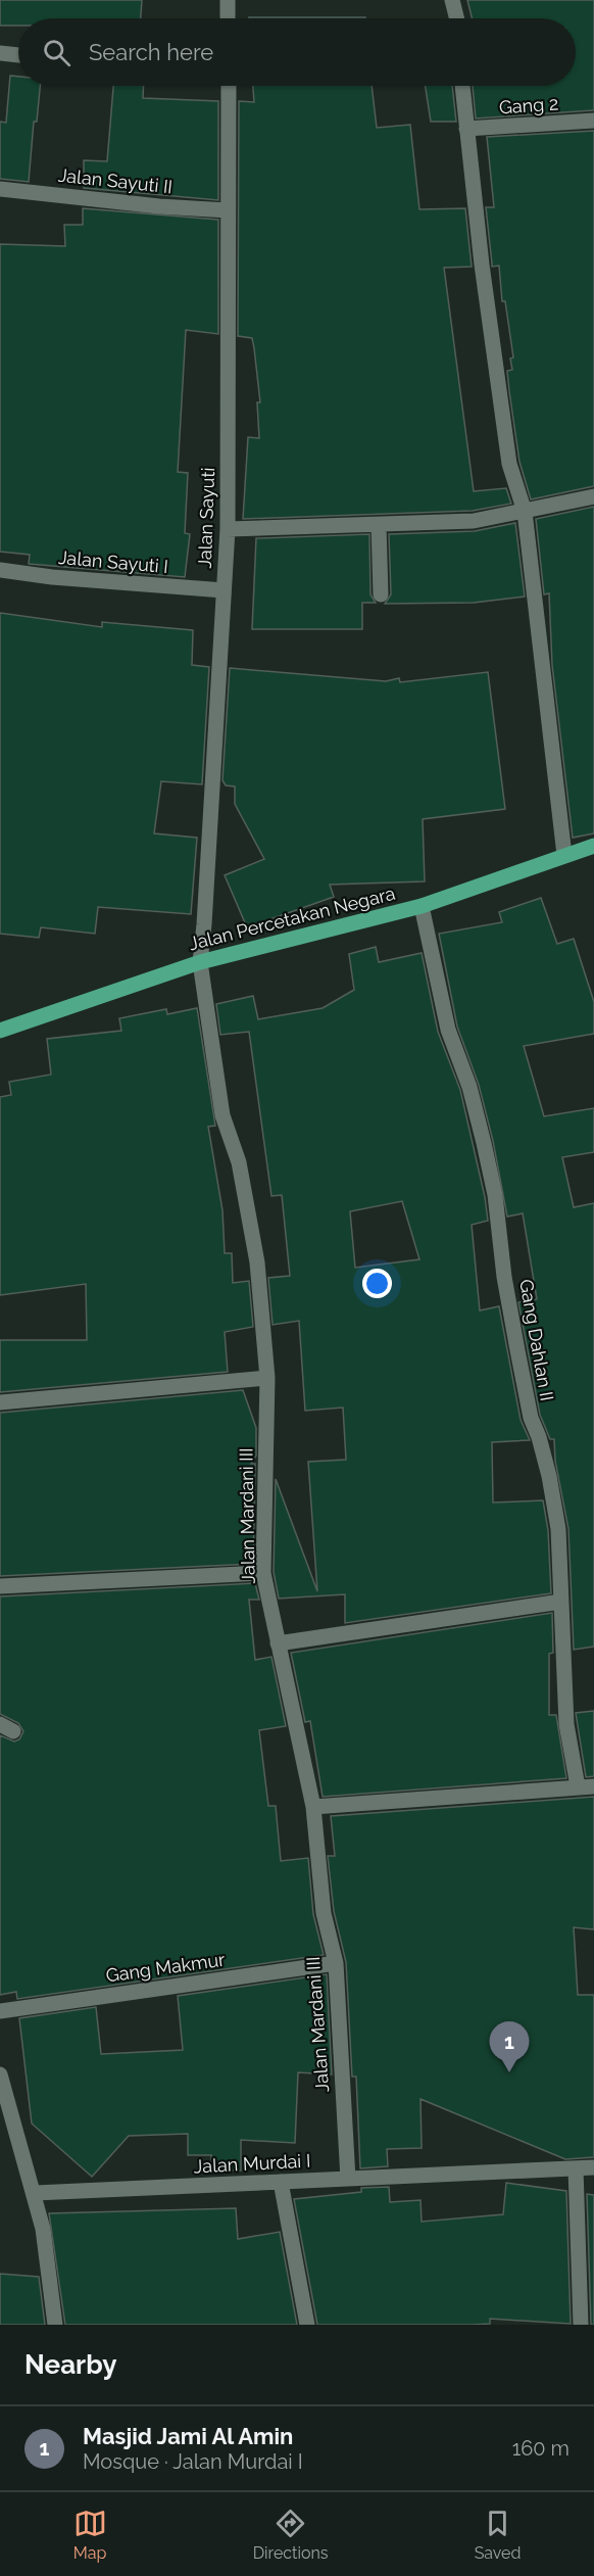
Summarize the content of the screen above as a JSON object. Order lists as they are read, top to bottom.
{
  "streets": {
    "main road": ["Jalan Percetakan Negara"],
    "street": [
      "Gang 2",
      "Jalan Sayuti II",
      "Jalan Sayuti",
      "Jalan Sayuti I",
      "Gang Dahlan II",
      "Jalan Mardani III",
      "Gang Makmur",
      "Jalan Murdai I"
    ]
  },
  "crossings": [
    ["Jalan Sayuti II", "Jalan Sayuti"],
    ["Jalan Sayuti", "Jalan Sayuti I"],
    ["Jalan Sayuti", "Jalan Percetakan Negara"],
    ["Jalan Sayuti", "Jalan Mardani III"],
    ["Jalan Percetakan Negara", "Gang Dahlan II"],
    ["Jalan Percetakan Negara", "Jalan Mardani III"],
    ["Jalan Mardani III", "Gang Makmur"],
    ["Jalan Mardani III", "Jalan Murdai I"]
  ],
  "page": {
    "search": "Search here",
    "pins": "1",
    "heading": "Nearby",
    "list": [
      {
        "mark": "1",
        "name": "Masjid Jami Al Amin",
        "note": "Mosque · Jalan Murdai I",
        "value": "160 m"
      }
    ],
    "nav": ["Map", "Directions", "Saved"]
  }
}
